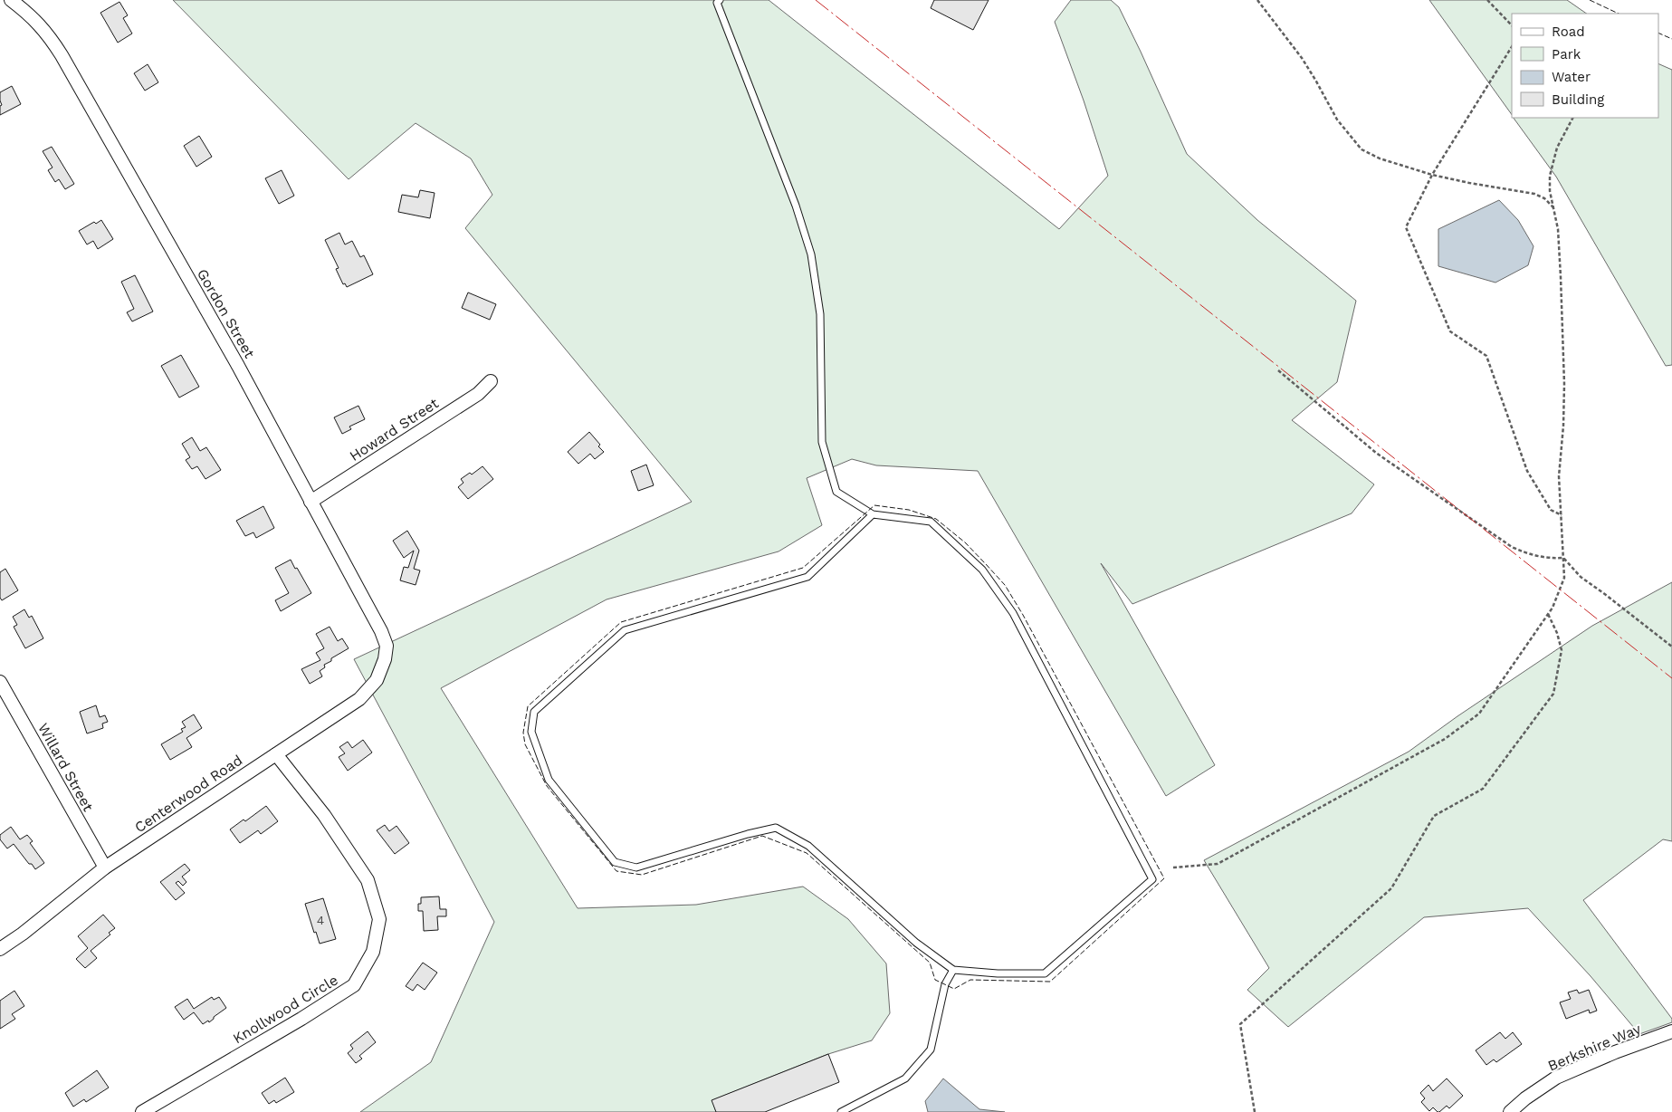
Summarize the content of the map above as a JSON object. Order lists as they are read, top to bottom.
{
  "streets": {
    "street": [
      "Gordon Street",
      "Howard Street",
      "Willard Street",
      "Centerwood Road",
      "Knollwood Circle",
      "Berkshire Way"
    ]
  },
  "crossings": [
    ["Gordon Street", "Howard Street"],
    ["Gordon Street", "Centerwood Road"],
    ["Willard Street", "Centerwood Road"],
    ["Centerwood Road", "Knollwood Circle"]
  ],
  "house_numbers": ["4"],
  "legend": [
    "Road",
    "Park",
    "Water",
    "Building"
  ]
}
